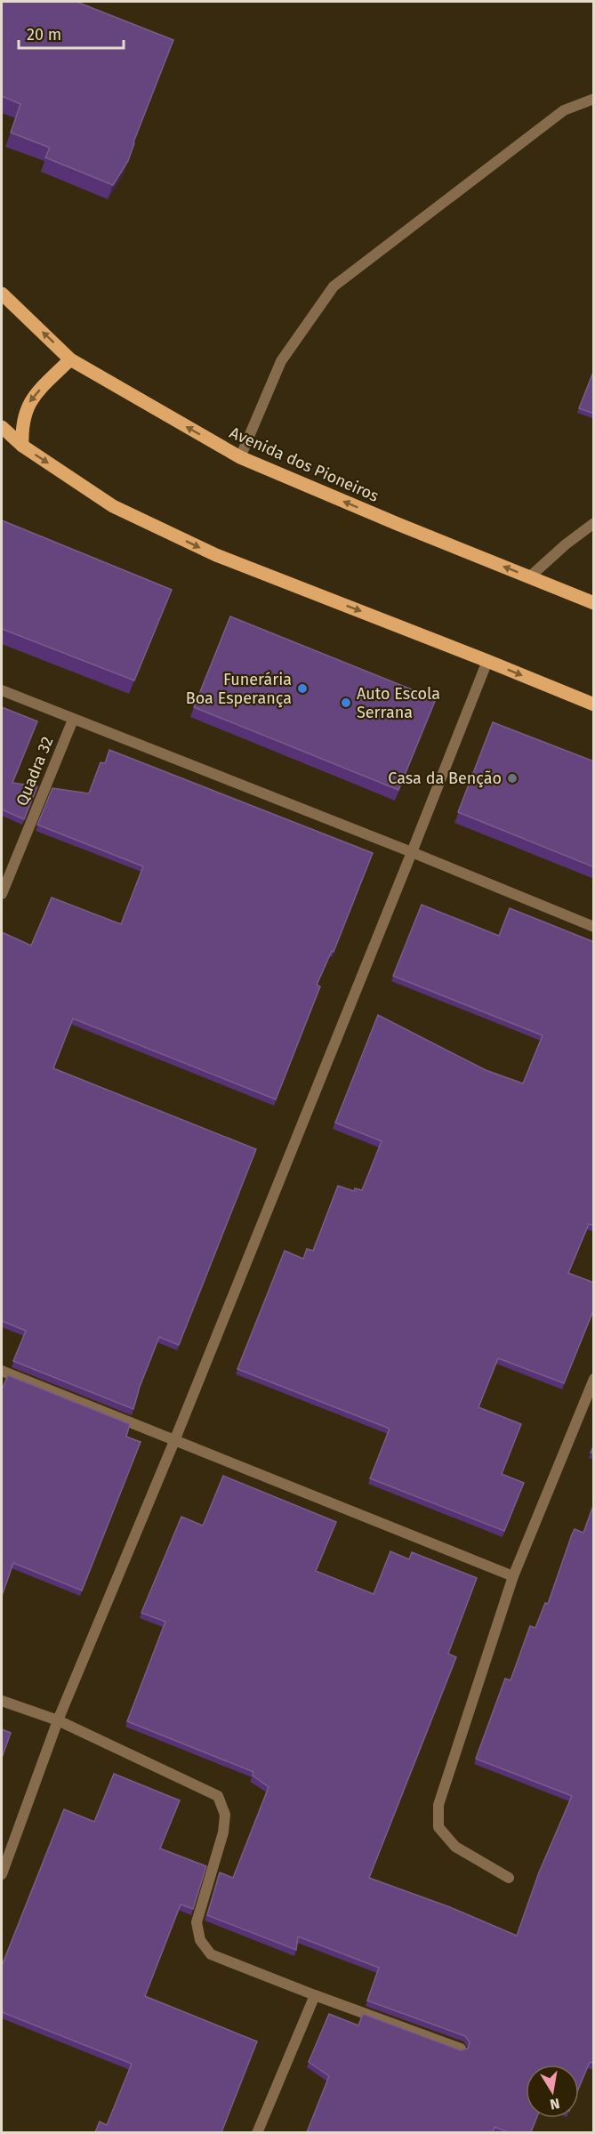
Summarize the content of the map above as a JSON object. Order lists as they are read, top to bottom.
{
  "streets": {
    "main road": ["Avenida dos Pioneiros"],
    "street": ["Quadra 32"]
  },
  "places": ["Funerária Boa Esperança", "Auto Escola Serrana", "Casa da Benção"],
  "scale_bar": "20 m",
  "north": "bottom"
}
